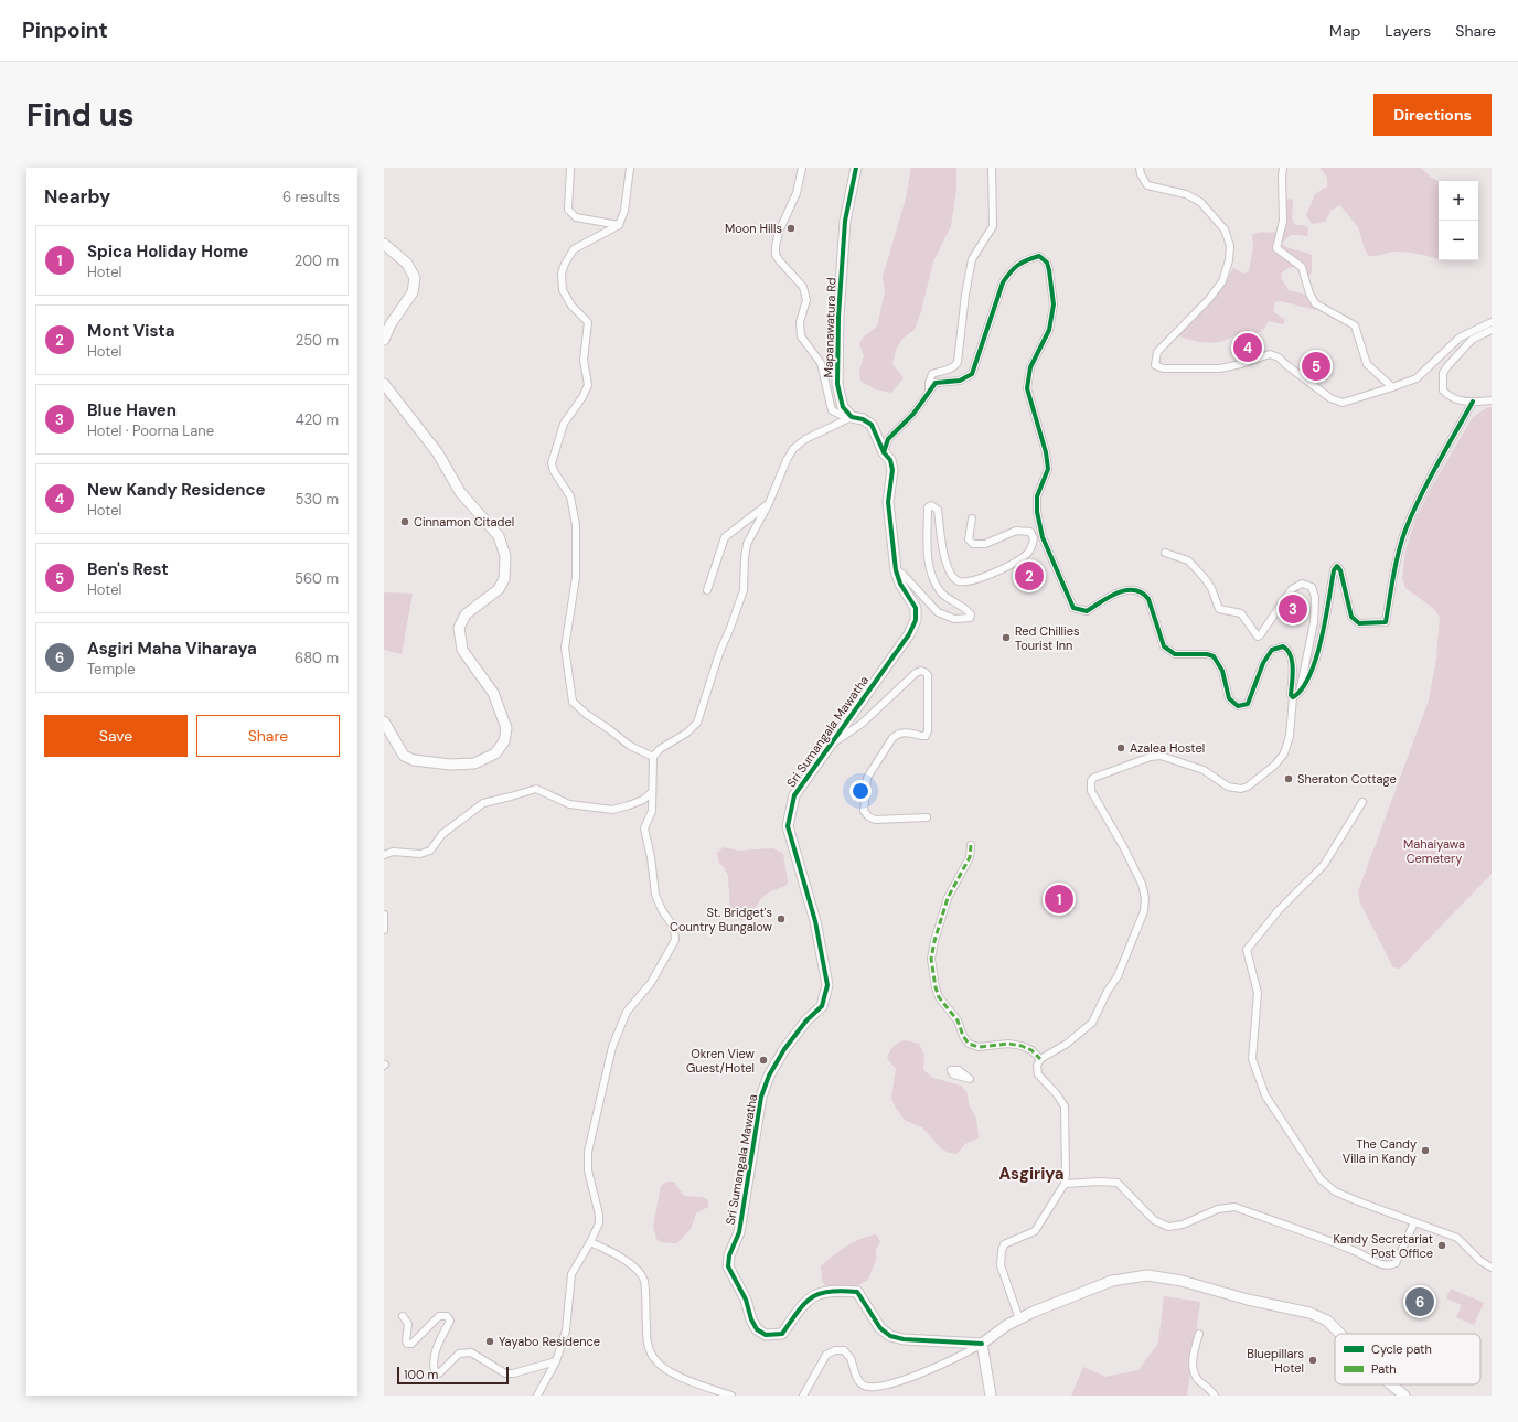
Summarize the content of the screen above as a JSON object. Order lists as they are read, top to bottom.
{
  "streets": {
    "street": ["Mapanawatura Rd", "Sri Sumangala Mawatha"]
  },
  "districts": ["Asgiriya"],
  "parks": ["Mahaiyawa Cemetery"],
  "places": [
    "Moon Hills",
    "Cinnamon Citadel",
    "Red Chillies Tourist Inn",
    "Azalea Hostel",
    "Sheraton Cottage",
    "St. Bridget's Country Bungalow",
    "Okren View Guest/Hotel",
    "The Candy Villa in Kandy",
    "Kandy Secretariat Post Office",
    "Yayabo Residence",
    "Bluepillars Hotel"
  ],
  "legend": ["Cycle path", "Path"],
  "scale_bar": "100 m",
  "page": {
    "header": "Pinpoint",
    "nav": ["Map", "Layers", "Share"],
    "buttons": [
      "Directions",
      ["Save", "Share"]
    ],
    "title": "Find us",
    "heading": ["Nearby", "6 results"],
    "map_buttons": ["+", "−"],
    "list": [
      {
        "mark": "1",
        "name": "Spica Holiday Home",
        "note": "Hotel",
        "value": "200 m"
      },
      {
        "mark": "2",
        "name": "Mont Vista",
        "note": "Hotel",
        "value": "250 m"
      },
      {
        "mark": "3",
        "name": "Blue Haven",
        "note": "Hotel · Poorna Lane",
        "value": "420 m"
      },
      {
        "mark": "4",
        "name": "New Kandy Residence",
        "note": "Hotel",
        "value": "530 m"
      },
      {
        "mark": "5",
        "name": "Ben's Rest",
        "note": "Hotel",
        "value": "560 m"
      },
      {
        "mark": "6",
        "name": "Asgiri Maha Viharaya",
        "note": "Temple",
        "value": "680 m"
      }
    ],
    "pins": [
      "4",
      "5",
      "2",
      "3",
      "1",
      "6"
    ],
    "scale": "100 m"
  }
}
